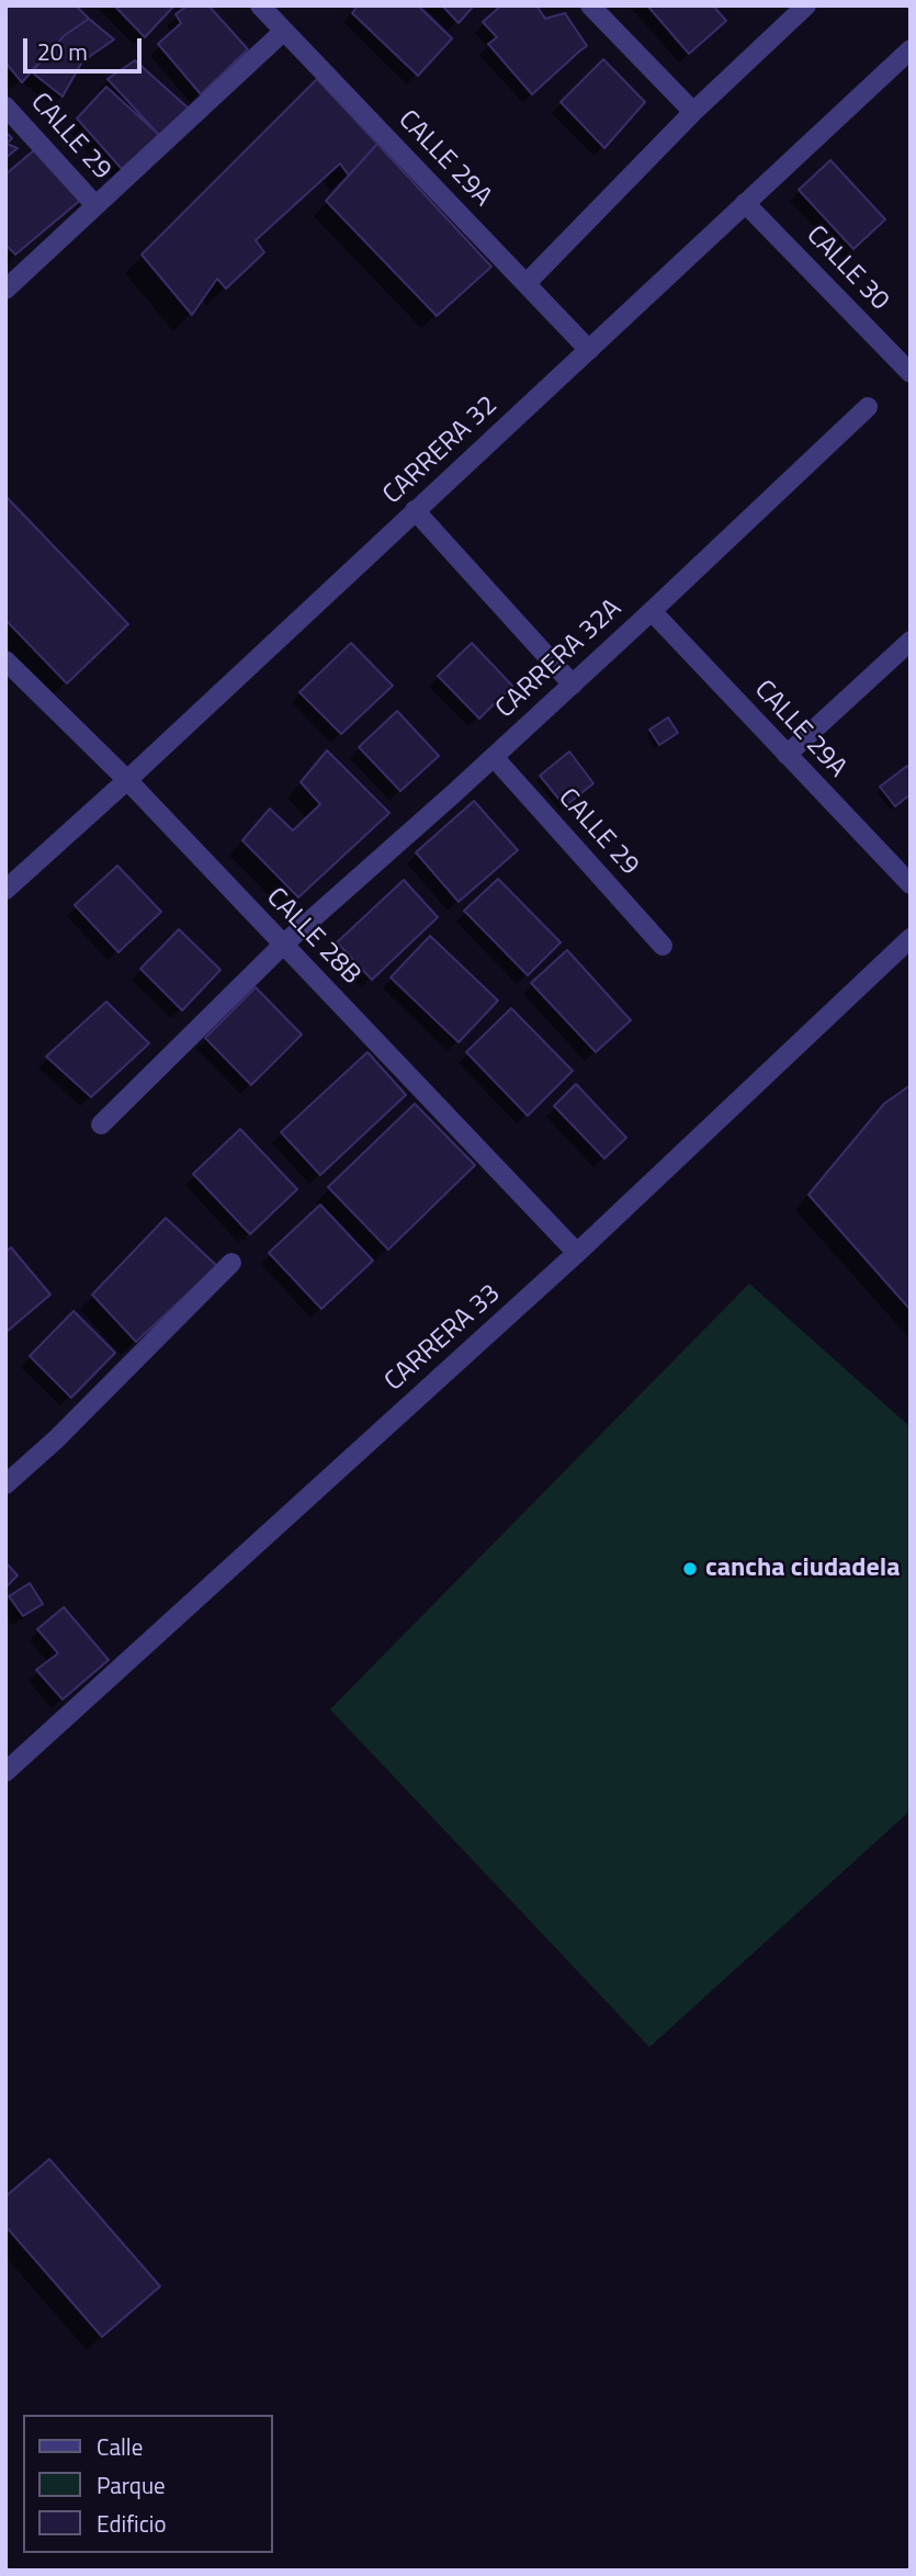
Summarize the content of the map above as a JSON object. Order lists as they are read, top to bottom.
{
  "streets": {
    "street": [
      "CALLE 29",
      "CALLE 29A",
      "CALLE 30",
      "CARRERA 32",
      "CARRERA 32A",
      "CALLE 28B",
      "CARRERA 33"
    ]
  },
  "crossings": [
    ["CALLE 29", "CARRERA 32A"],
    ["CALLE 29A", "CARRERA 32"],
    ["CALLE 29A", "CARRERA 32A"],
    ["CALLE 30", "CARRERA 32"],
    ["CARRERA 32", "CALLE 28B"],
    ["CARRERA 32A", "CALLE 28B"],
    ["CALLE 28B", "CARRERA 33"]
  ],
  "places": ["cancha ciudadela"],
  "legend": ["Calle", "Parque", "Edificio"],
  "scale_bar": "20 m"
}
